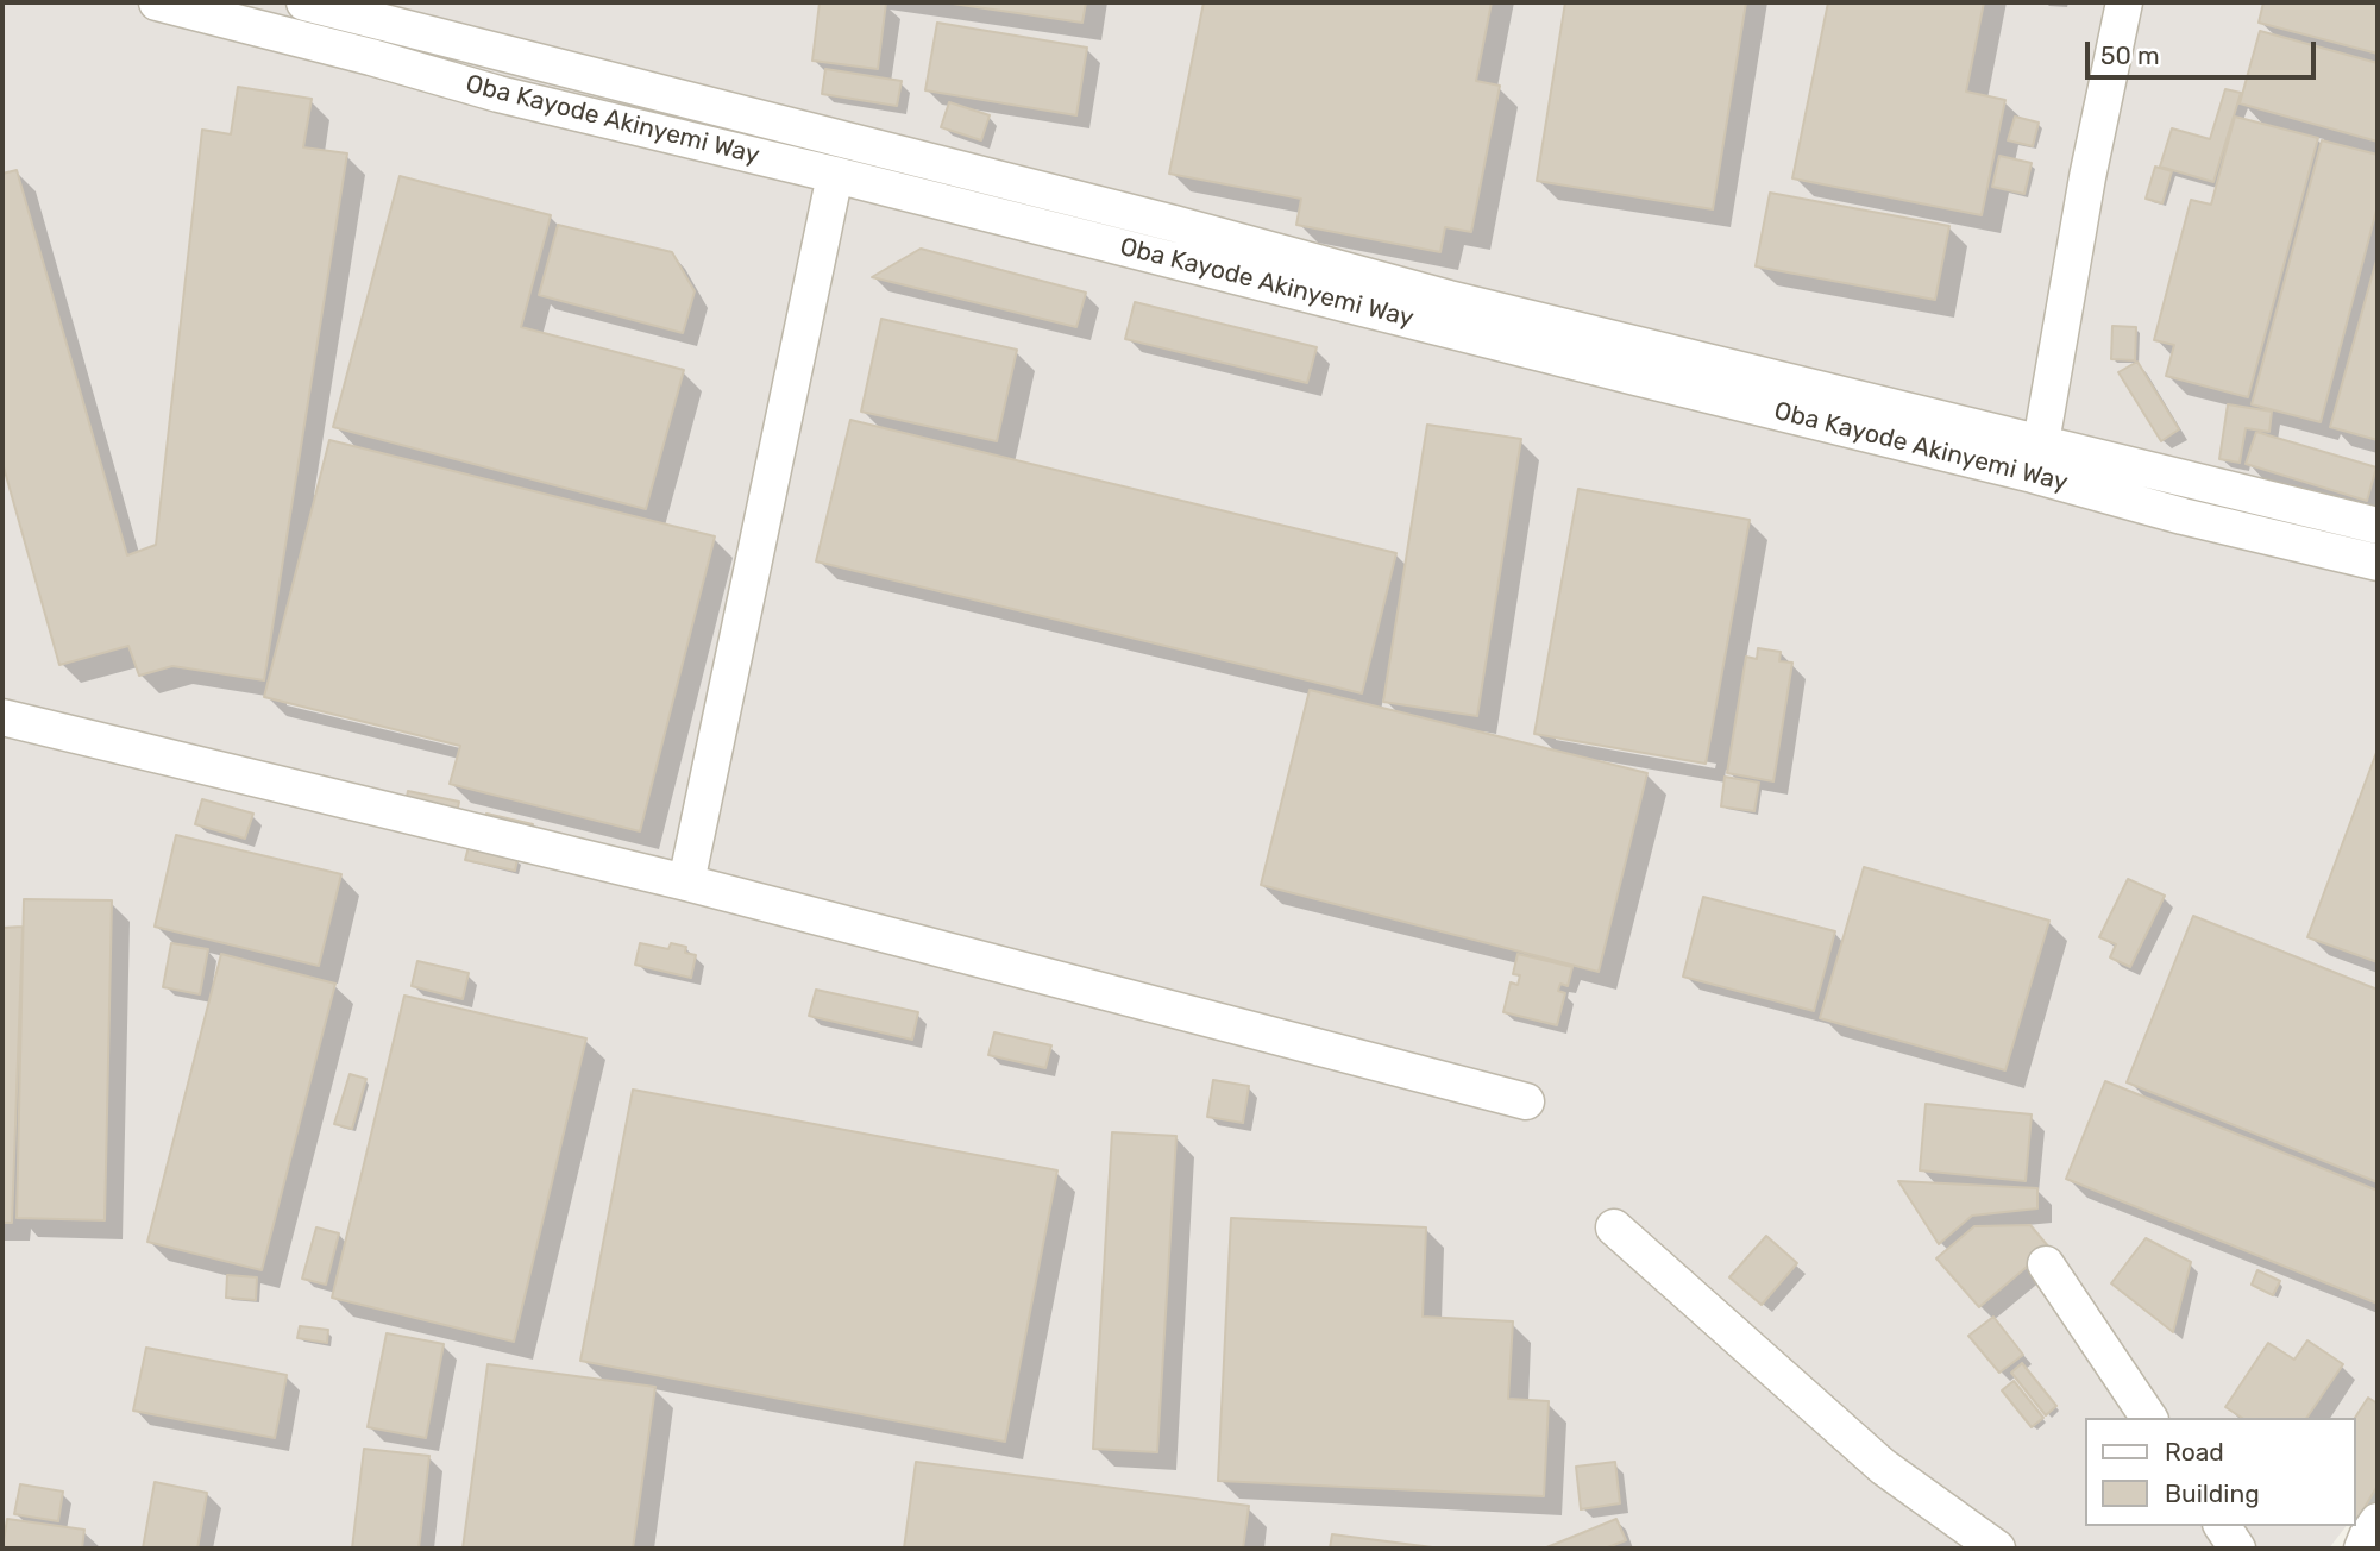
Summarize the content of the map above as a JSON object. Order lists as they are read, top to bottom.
{
  "streets": {
    "street": ["Oba Kayode Akinyemi Way"]
  },
  "legend": ["Road", "Building"],
  "scale_bar": "50 m"
}
